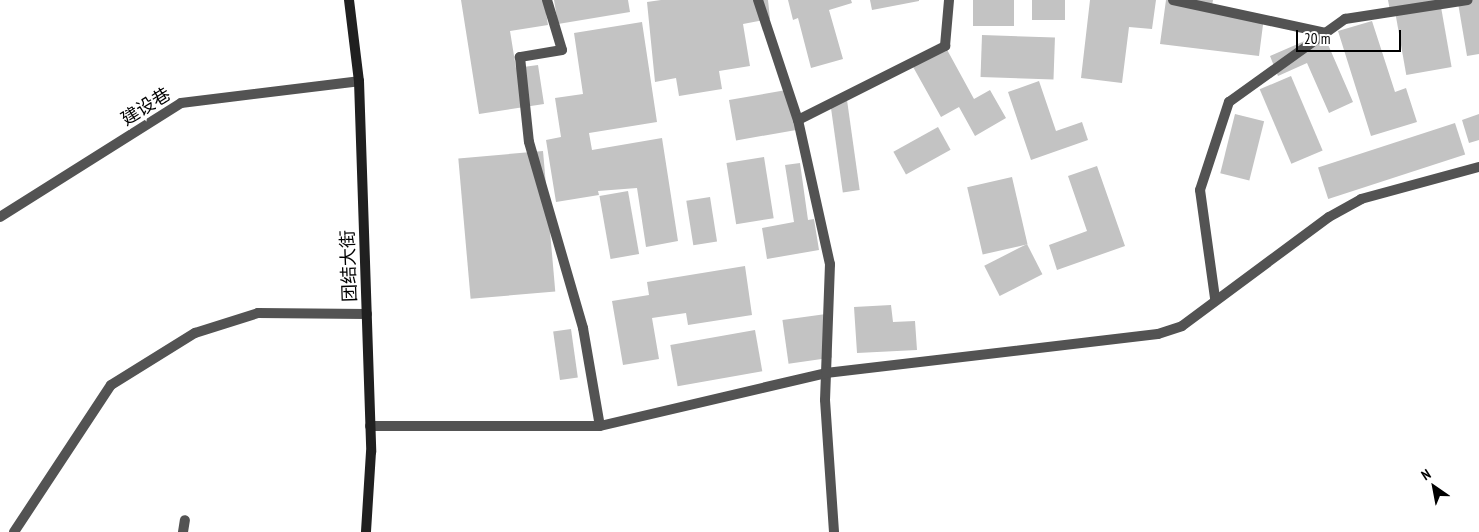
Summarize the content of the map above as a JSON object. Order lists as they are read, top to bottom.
{
  "streets": {
    "main road": ["团结大街"],
    "street": ["建设巷"]
  },
  "crossings": [
    ["建设巷", "团结大街"]
  ],
  "scale_bar": "20 m",
  "north": "top left"
}
